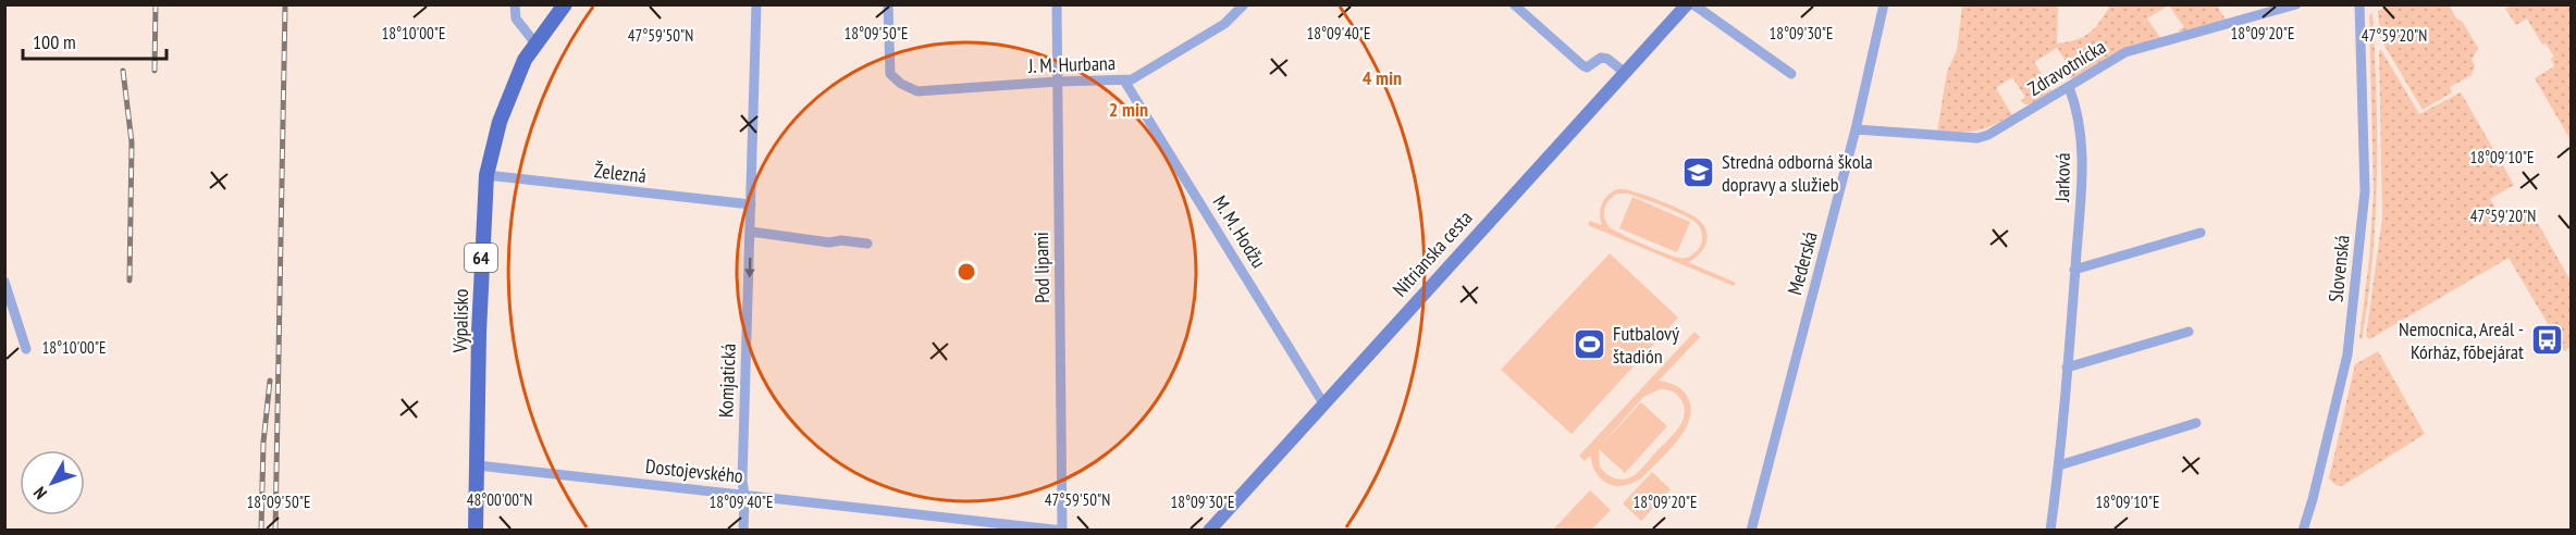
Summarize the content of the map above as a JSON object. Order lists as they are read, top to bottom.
{
  "streets": {
    "main road": ["Nitrianska cesta", "64", "Výpalisko"],
    "street": [
      "J. M. Hurbana",
      "Zdravotnícka",
      "Železná",
      "Jarková",
      "M. M. Hodžu",
      "Mederská",
      "Pod lipami",
      "Slovenská",
      "Komjatická",
      "Dostojevského"
    ]
  },
  "crossings": [
    ["J. M. Hurbana", "M. M. Hodžu"],
    ["J. M. Hurbana", "Pod lipami"],
    ["Zdravotnícka", "Jarková"],
    ["Zdravotnícka", "Mederská"],
    ["Železná", "Výpalisko"],
    ["Železná", "Komjatická"],
    ["M. M. Hodžu", "Nitrianska cesta"],
    ["Pod lipami", "Dostojevského"],
    ["Výpalisko", "Dostojevského"],
    ["Komjatická", "Dostojevského"]
  ],
  "one_way": ["Komjatická"],
  "places": {
    "school or university": ["Stredná odborná škola dopravy a služieb"],
    "bus stop": ["Nemocnica, Areál - Kórház, fõbejárat"],
    "sports": ["Futbalový štadión"]
  },
  "scale_bar": "100 m",
  "north": "bottom left",
  "coordinates": [
    "18°09'50\"E",
    "18°09'40\"E",
    "18°09'20\"E",
    "18°10'00\"E",
    "18°09'30\"E",
    "47°59'20\"N",
    "47°59'50\"N",
    "18°09'10\"E",
    "48°00'00\"N"
  ],
  "rings": ["4 min", "2 min"]
}
